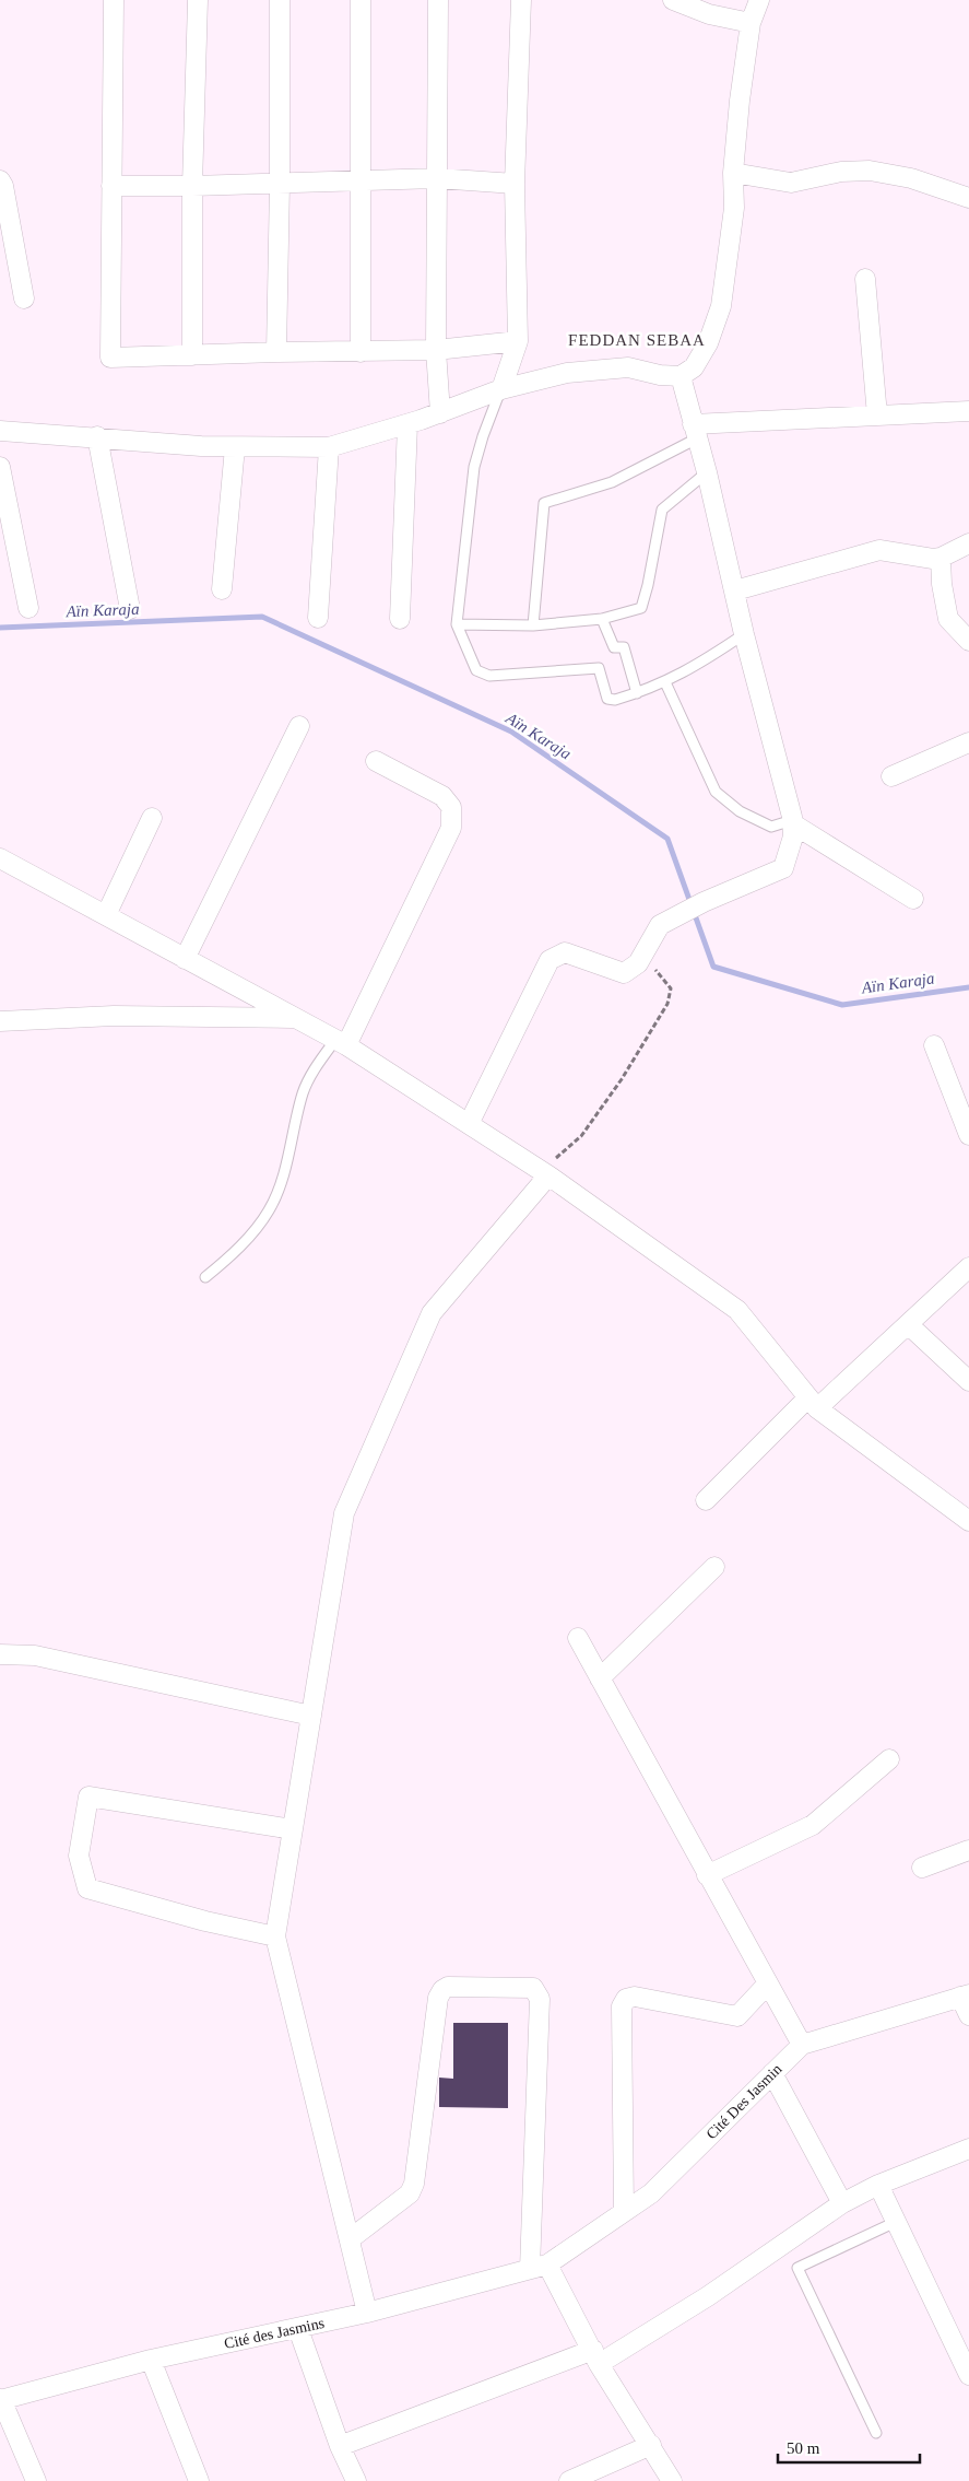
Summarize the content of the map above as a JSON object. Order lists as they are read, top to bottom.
{
  "streets": {
    "street": ["Cité Des Jasmin", "Cité des Jasmins"]
  },
  "crossings": [
    ["Cité Des Jasmin", "Cité des Jasmins"]
  ],
  "districts": ["FEDDAN SEBAA"],
  "water": ["Aïn Karaja"],
  "scale_bar": "50 m"
}
